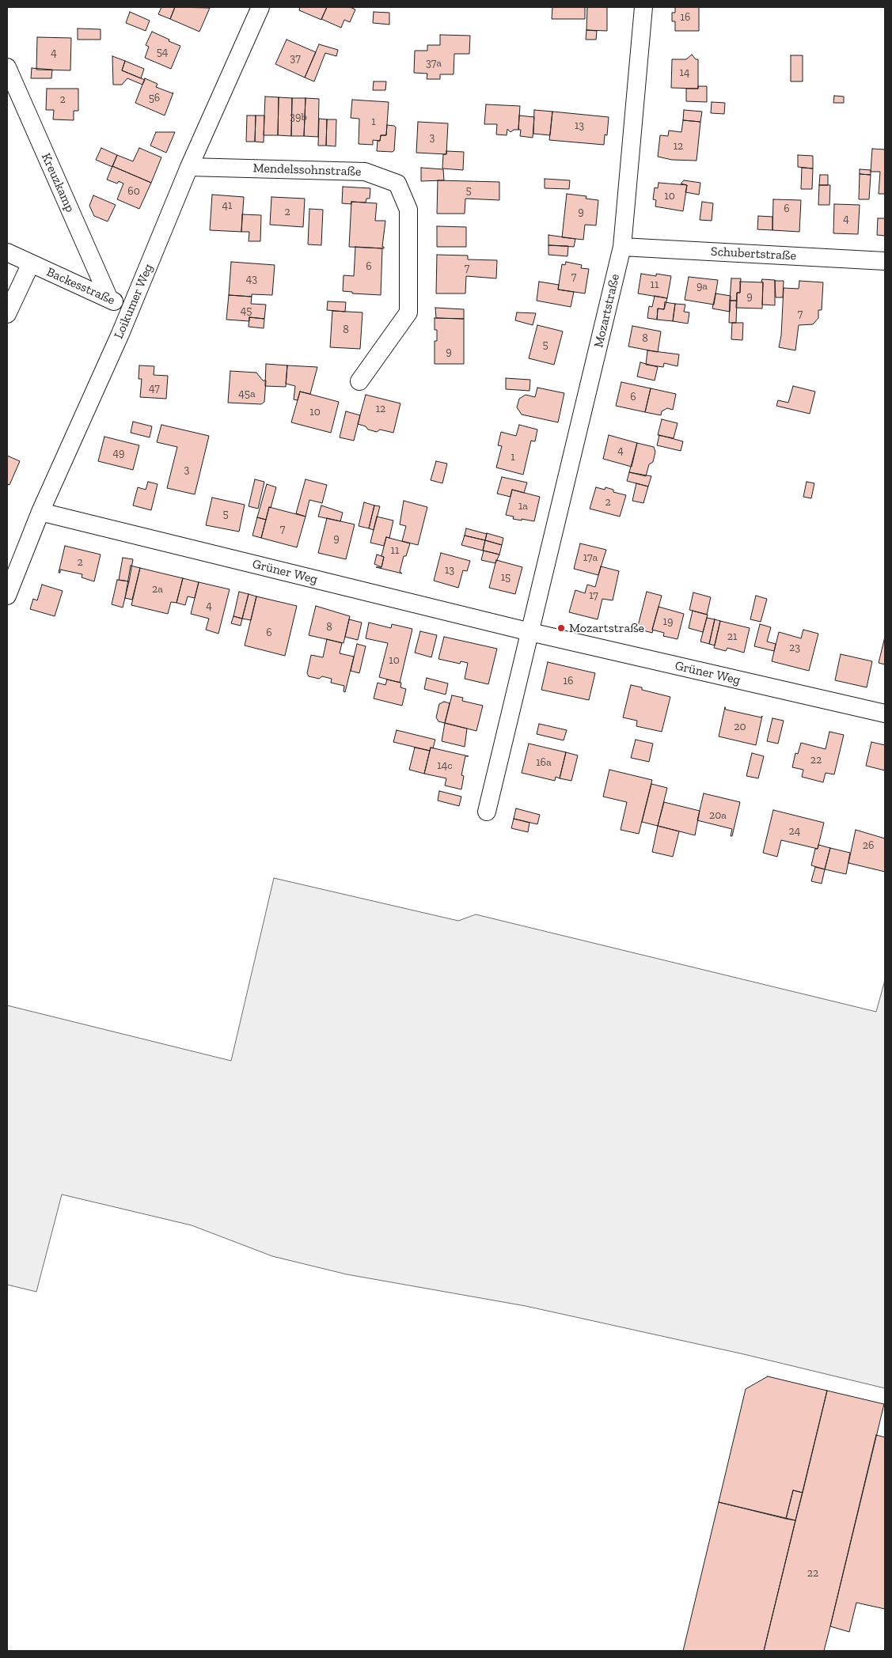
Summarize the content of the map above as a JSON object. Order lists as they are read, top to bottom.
{
  "streets": {
    "street": [
      "Mendelssohnstraße",
      "Kreuzkamp",
      "Schubertstraße",
      "Backesstraße",
      "Loikumer Weg",
      "Mozartstraße",
      "Grüner Weg"
    ]
  },
  "crossings": [
    ["Mendelssohnstraße", "Loikumer Weg"],
    ["Kreuzkamp", "Backesstraße"],
    ["Schubertstraße", "Mozartstraße"],
    ["Backesstraße", "Loikumer Weg"],
    ["Loikumer Weg", "Grüner Weg"],
    ["Mozartstraße", "Grüner Weg"]
  ],
  "places": ["Mozartstraße"],
  "house_numbers": [
    "16",
    "54",
    "4",
    "37",
    "37a",
    "14",
    "56",
    "2",
    "39b",
    "1",
    "13",
    "3",
    "12",
    "5",
    "60",
    "10",
    "41",
    "6",
    "2",
    "9",
    "4",
    "6",
    "7",
    "7",
    "43",
    "11",
    "9a",
    "9",
    "45",
    "7",
    "8",
    "8",
    "5",
    "9",
    "47",
    "45a",
    "6",
    "12",
    "10",
    "4",
    "49",
    "1",
    "3",
    "2",
    "1a",
    "5",
    "7",
    "9",
    "11",
    "17a",
    "2",
    "13",
    "15",
    "2a",
    "17",
    "4",
    "19",
    "8",
    "6",
    "21",
    "23",
    "10",
    "16",
    "20",
    "22",
    "16a",
    "14c",
    "20a",
    "24",
    "26",
    "22"
  ]
}
